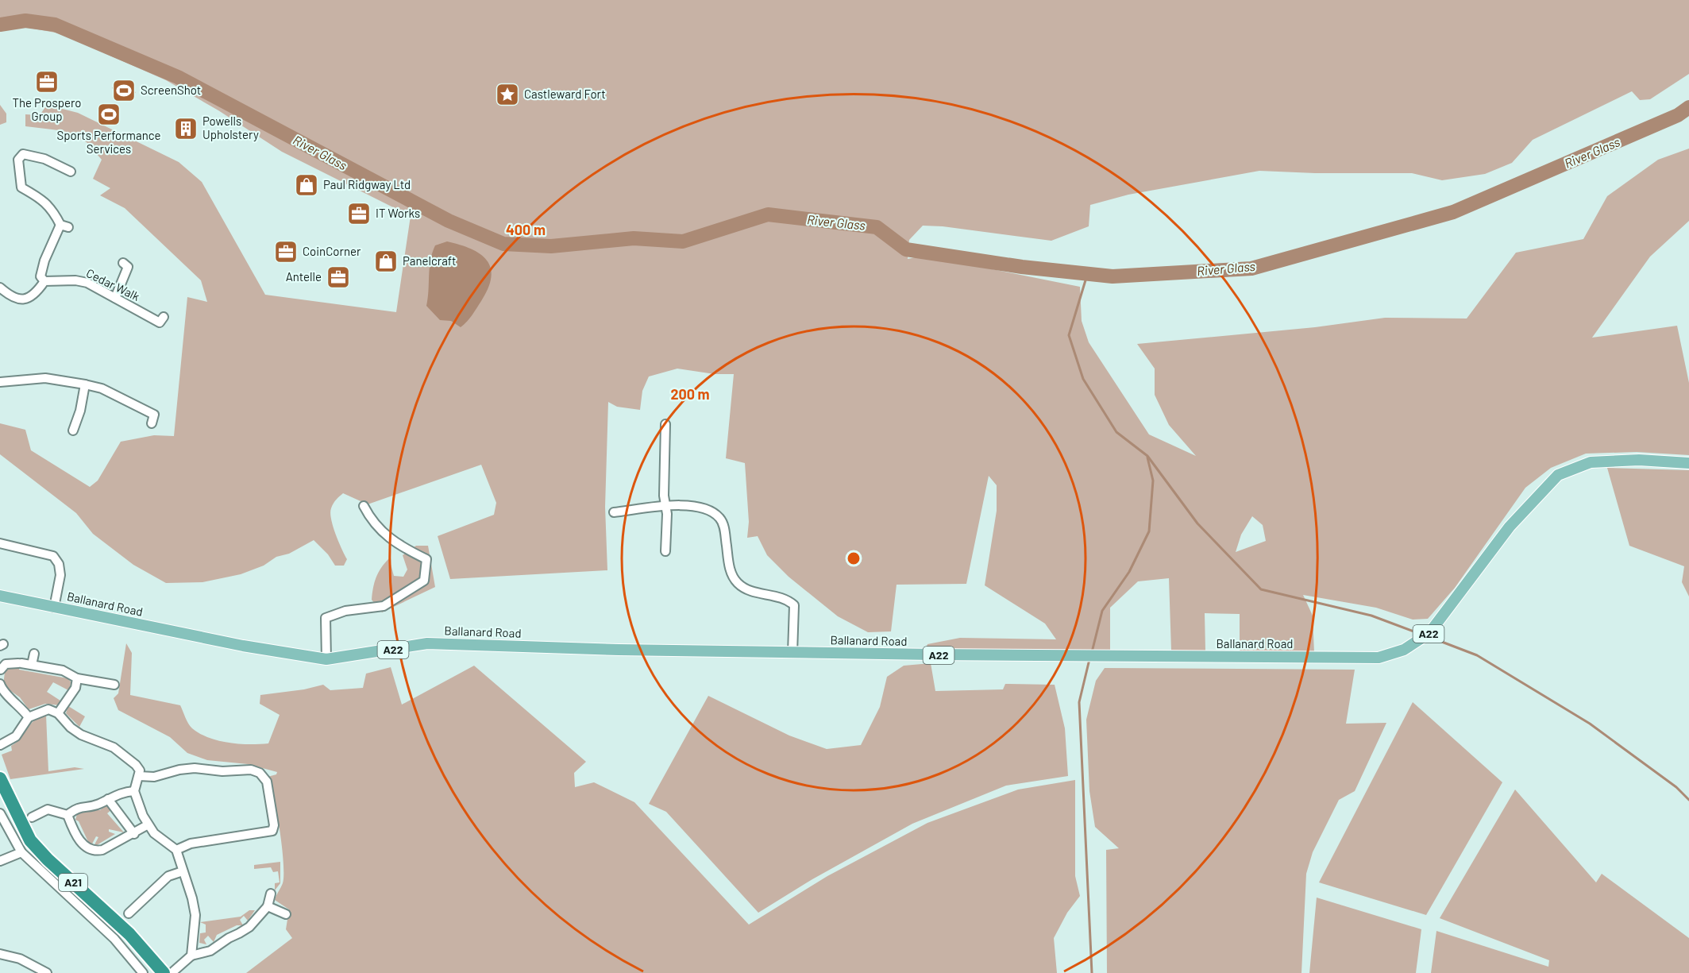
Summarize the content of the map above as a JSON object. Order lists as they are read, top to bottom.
{
  "streets": {
    "highway": ["A21"],
    "main road": ["Ballanard Road", "A22"],
    "street": ["Cedar Walk"]
  },
  "water": ["River Glass"],
  "places": {
    "office": [
      "The Prospero Group",
      "IT Works",
      "CoinCorner",
      "Antelle"
    ],
    "sports": ["ScreenShot", "Sports Performance Services"],
    "place": ["Castleward Fort"],
    "building": ["Powells Upholstery"],
    "shop": ["Paul Ridgway Ltd", "Panelcraft"]
  },
  "rings": ["400 m", "200 m"]
}
